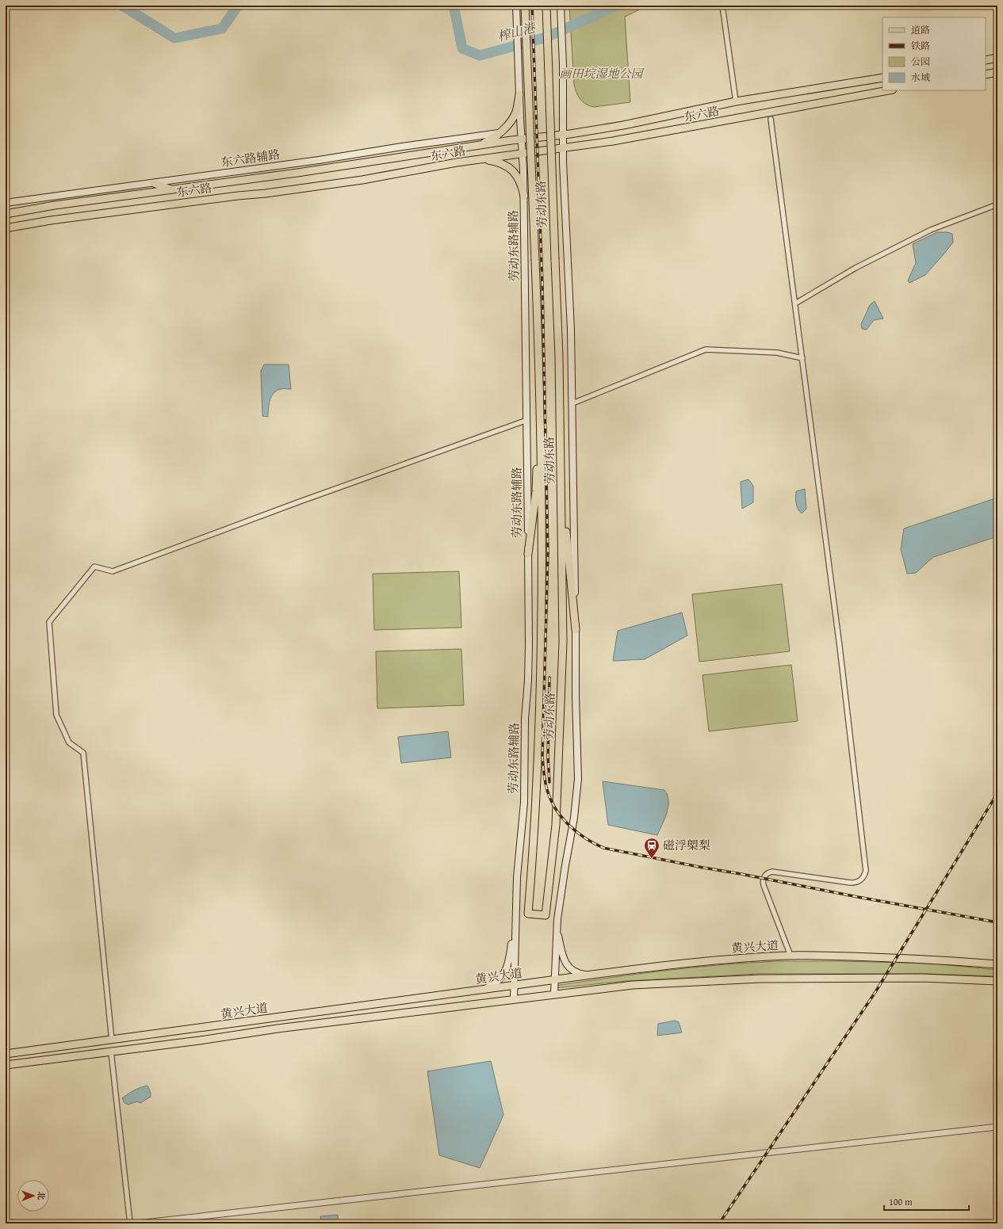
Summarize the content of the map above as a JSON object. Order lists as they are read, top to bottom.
{
  "streets": {
    "main road": [
      "东六路",
      "东六路辅路",
      "劳动东路",
      "劳动东路辅路",
      "黄兴大道"
    ]
  },
  "crossings": [
    ["东六路", "劳动东路辅路"],
    ["劳动东路辅路", "黄兴大道"]
  ],
  "water": ["榨山港"],
  "parks": ["画田垸湿地公园"],
  "places": {
    "station": ["磁浮㮾梨"]
  },
  "legend": [
    "道路",
    "铁路",
    "公园",
    "水域"
  ],
  "scale_bar": "100 m",
  "north": "right"
}
